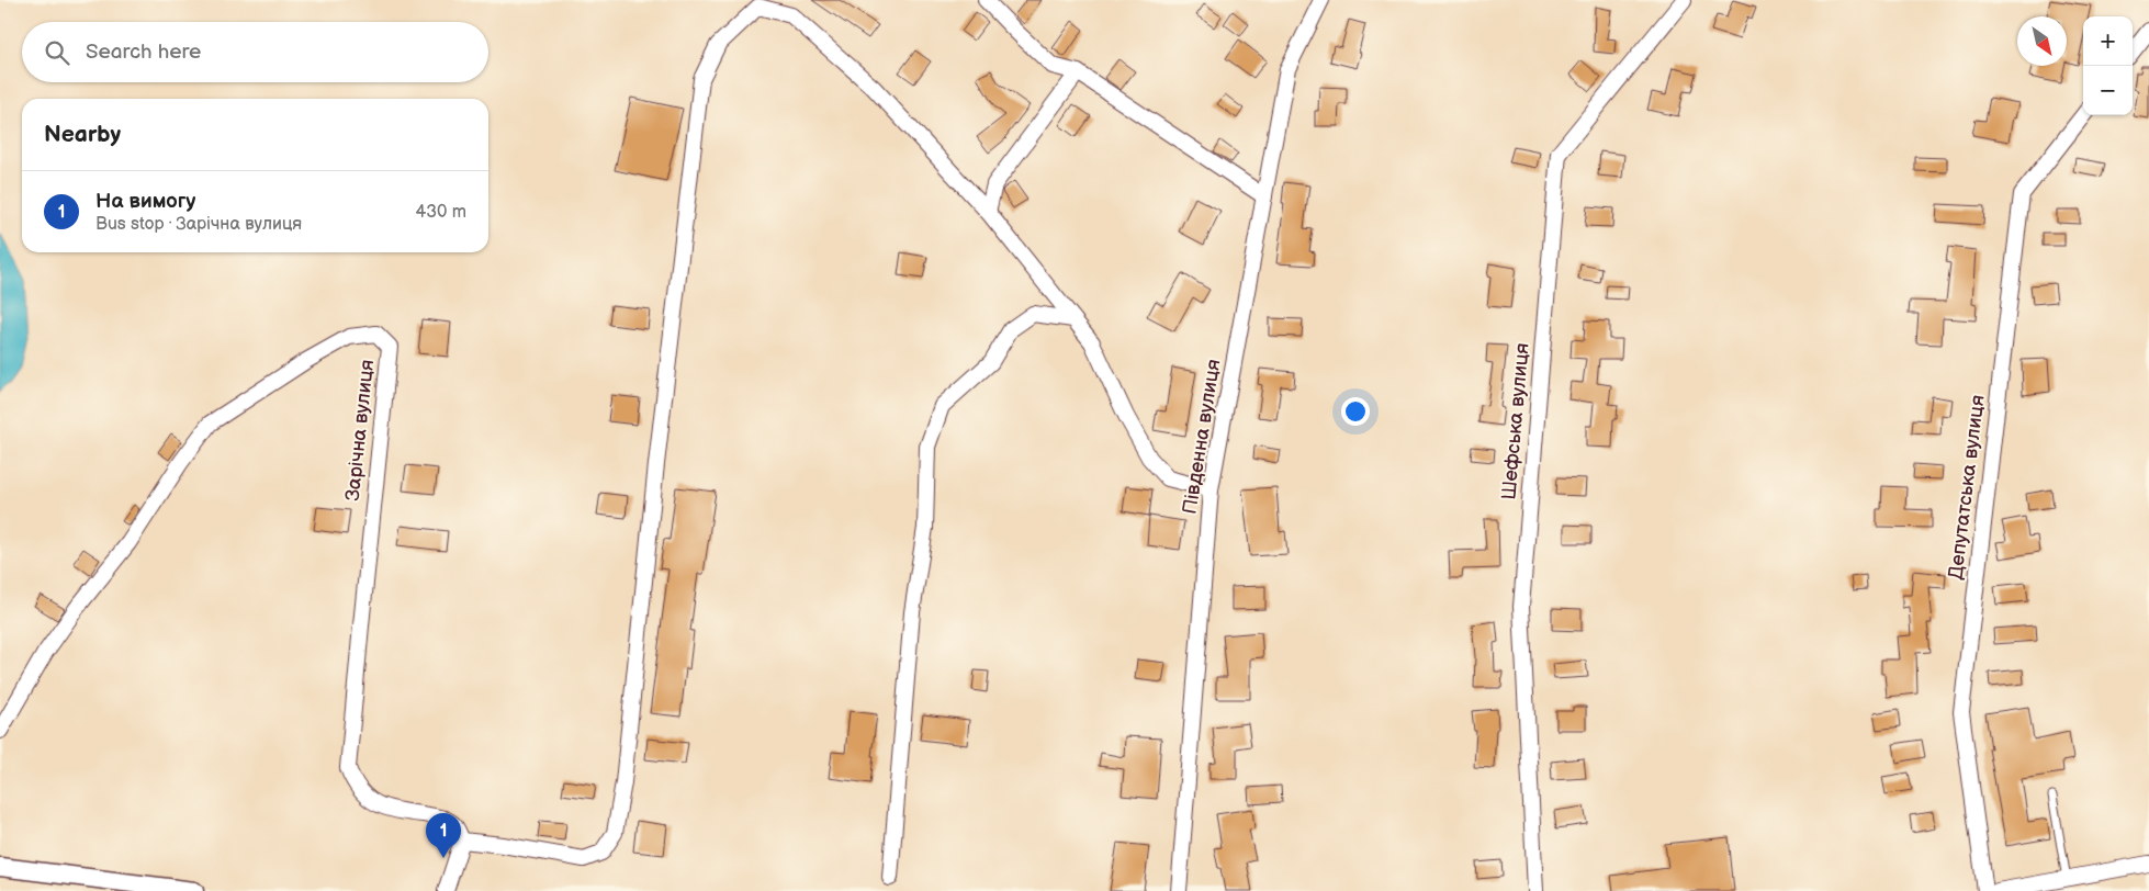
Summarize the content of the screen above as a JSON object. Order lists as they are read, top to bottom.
{
  "streets": {
    "street": [
      "Шефська вулиця",
      "Зарічна вулиця",
      "Південна вулиця",
      "Депутатська вулиця"
    ]
  },
  "north": "bottom right",
  "page": {
    "map_buttons": ["+", "−"],
    "search": "Search here",
    "heading": "Nearby",
    "list": [
      {
        "mark": "1",
        "name": "На вимогу",
        "note": "Bus stop · Зарічна вулиця",
        "value": "430 m"
      }
    ],
    "pins": "1"
  }
}
